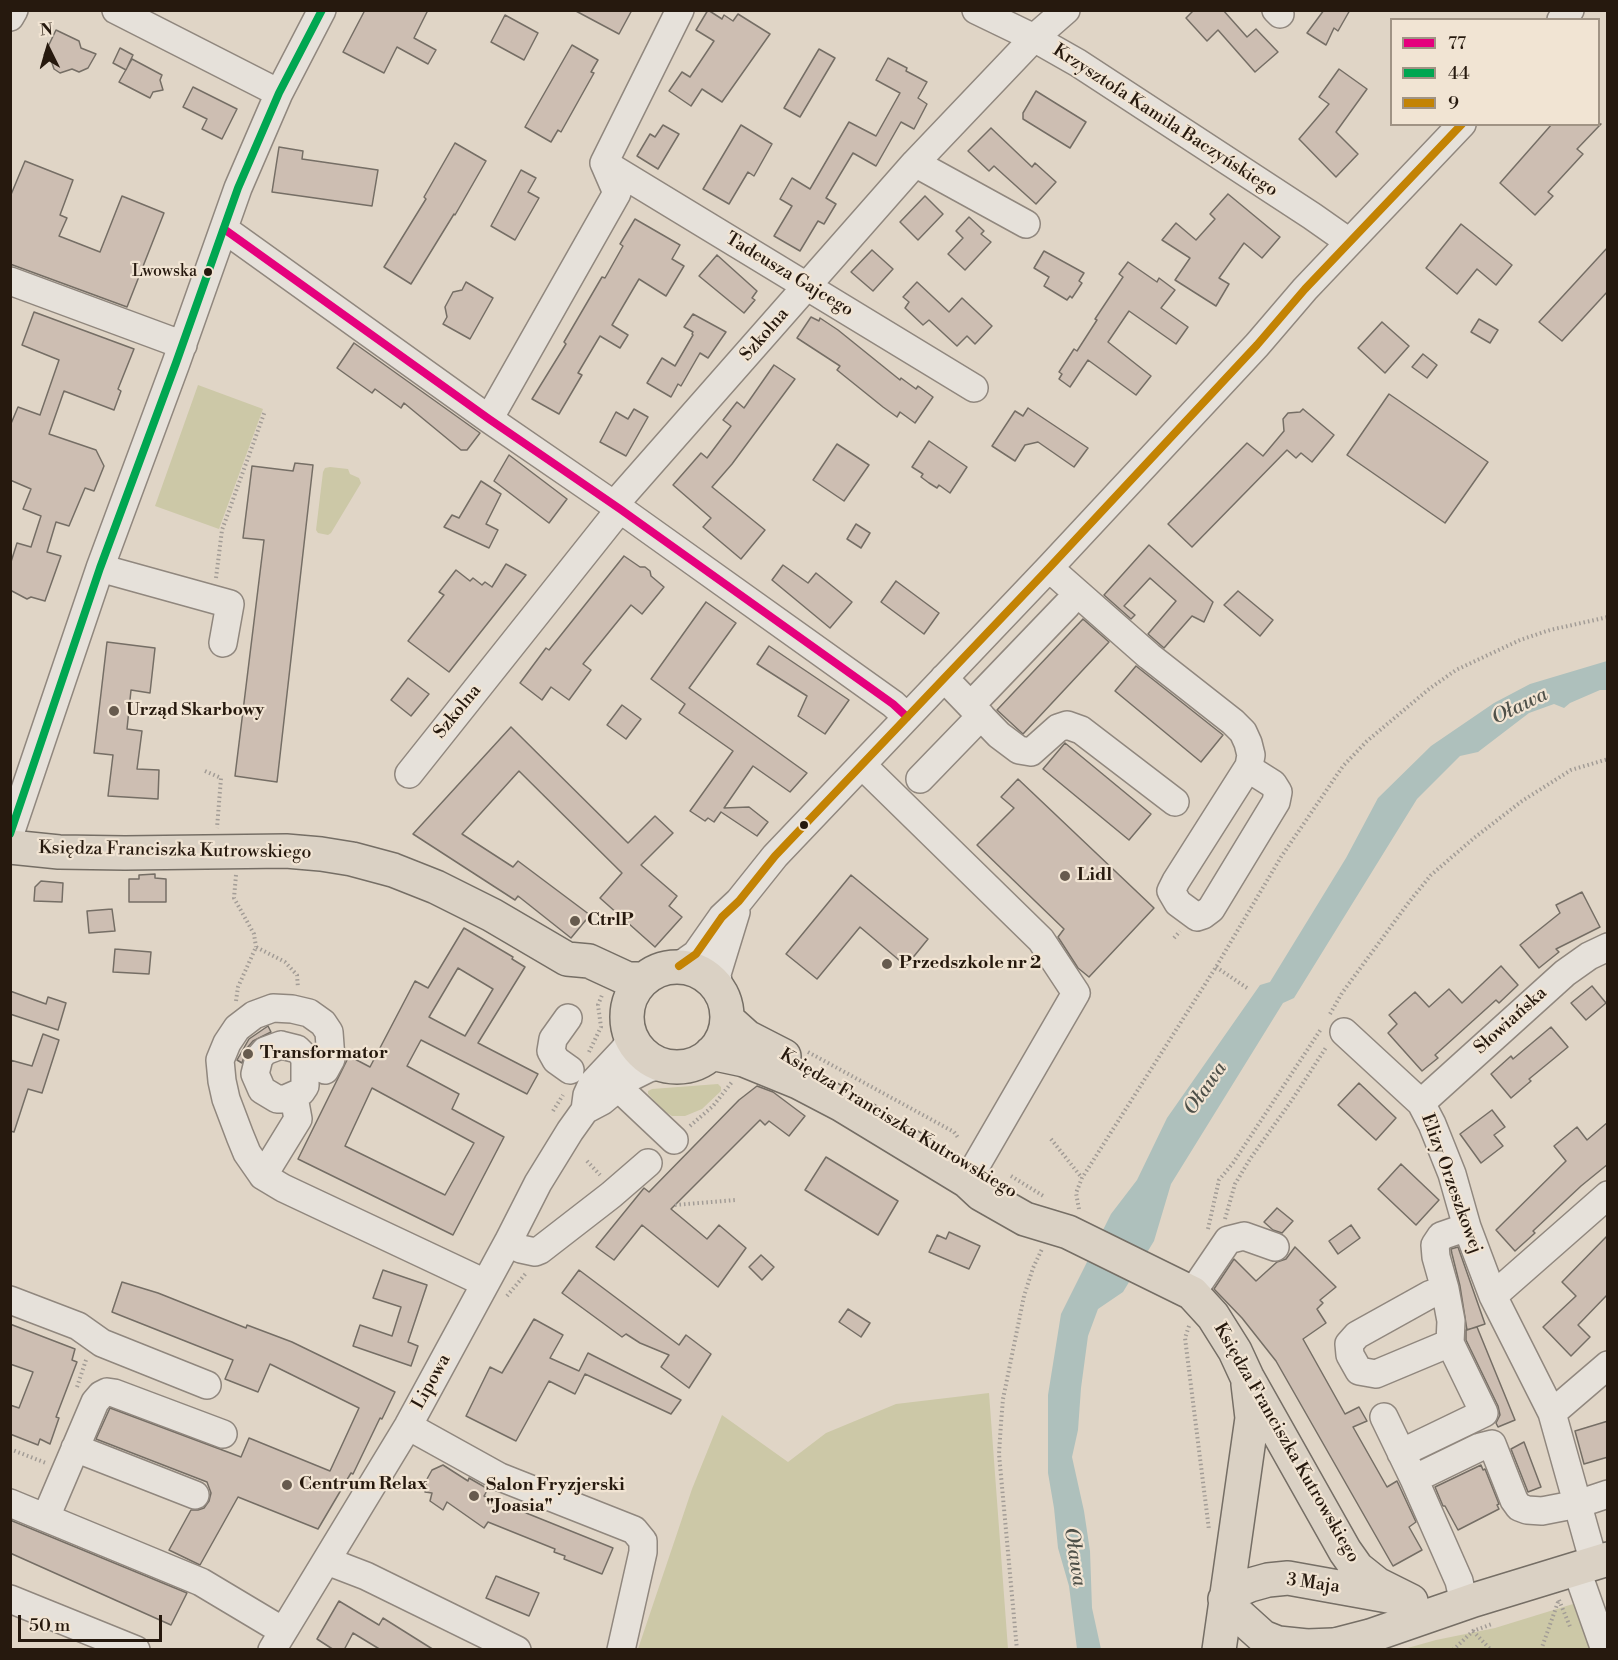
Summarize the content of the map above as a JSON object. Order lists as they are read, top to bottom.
{
  "streets": {
    "main road": ["Księdza Franciszka Kutrowskiego", "3 Maja"],
    "street": [
      "Krzysztofa Kamila Baczyńskiego",
      "Tadeusza Gajcego",
      "Szkolna",
      "Słowiańska",
      "Elizy Orzeszkowej",
      "Lipowa"
    ]
  },
  "crossings": [
    ["Krzysztofa Kamila Baczyńskiego", "Szkolna"],
    ["Tadeusza Gajcego", "Szkolna"],
    ["Księdza Franciszka Kutrowskiego", "Lipowa"],
    ["Księdza Franciszka Kutrowskiego", "3 Maja"],
    ["Słowiańska", "Elizy Orzeszkowej"],
    ["Elizy Orzeszkowej", "3 Maja"]
  ],
  "water": ["Oława"],
  "places": [
    "Lwowska",
    "Urząd Skarbowy",
    "Lidl",
    "CtrlP",
    "Przedszkole nr 2",
    "Transformator",
    "Centrum Relax",
    "Salon Fryzjerski \"Joasia\""
  ],
  "lines": ["transit line 44", "transit line 9", "transit line 77"],
  "legend": ["77", "44", "9"],
  "scale_bar": "50 m",
  "north": "top"
}
